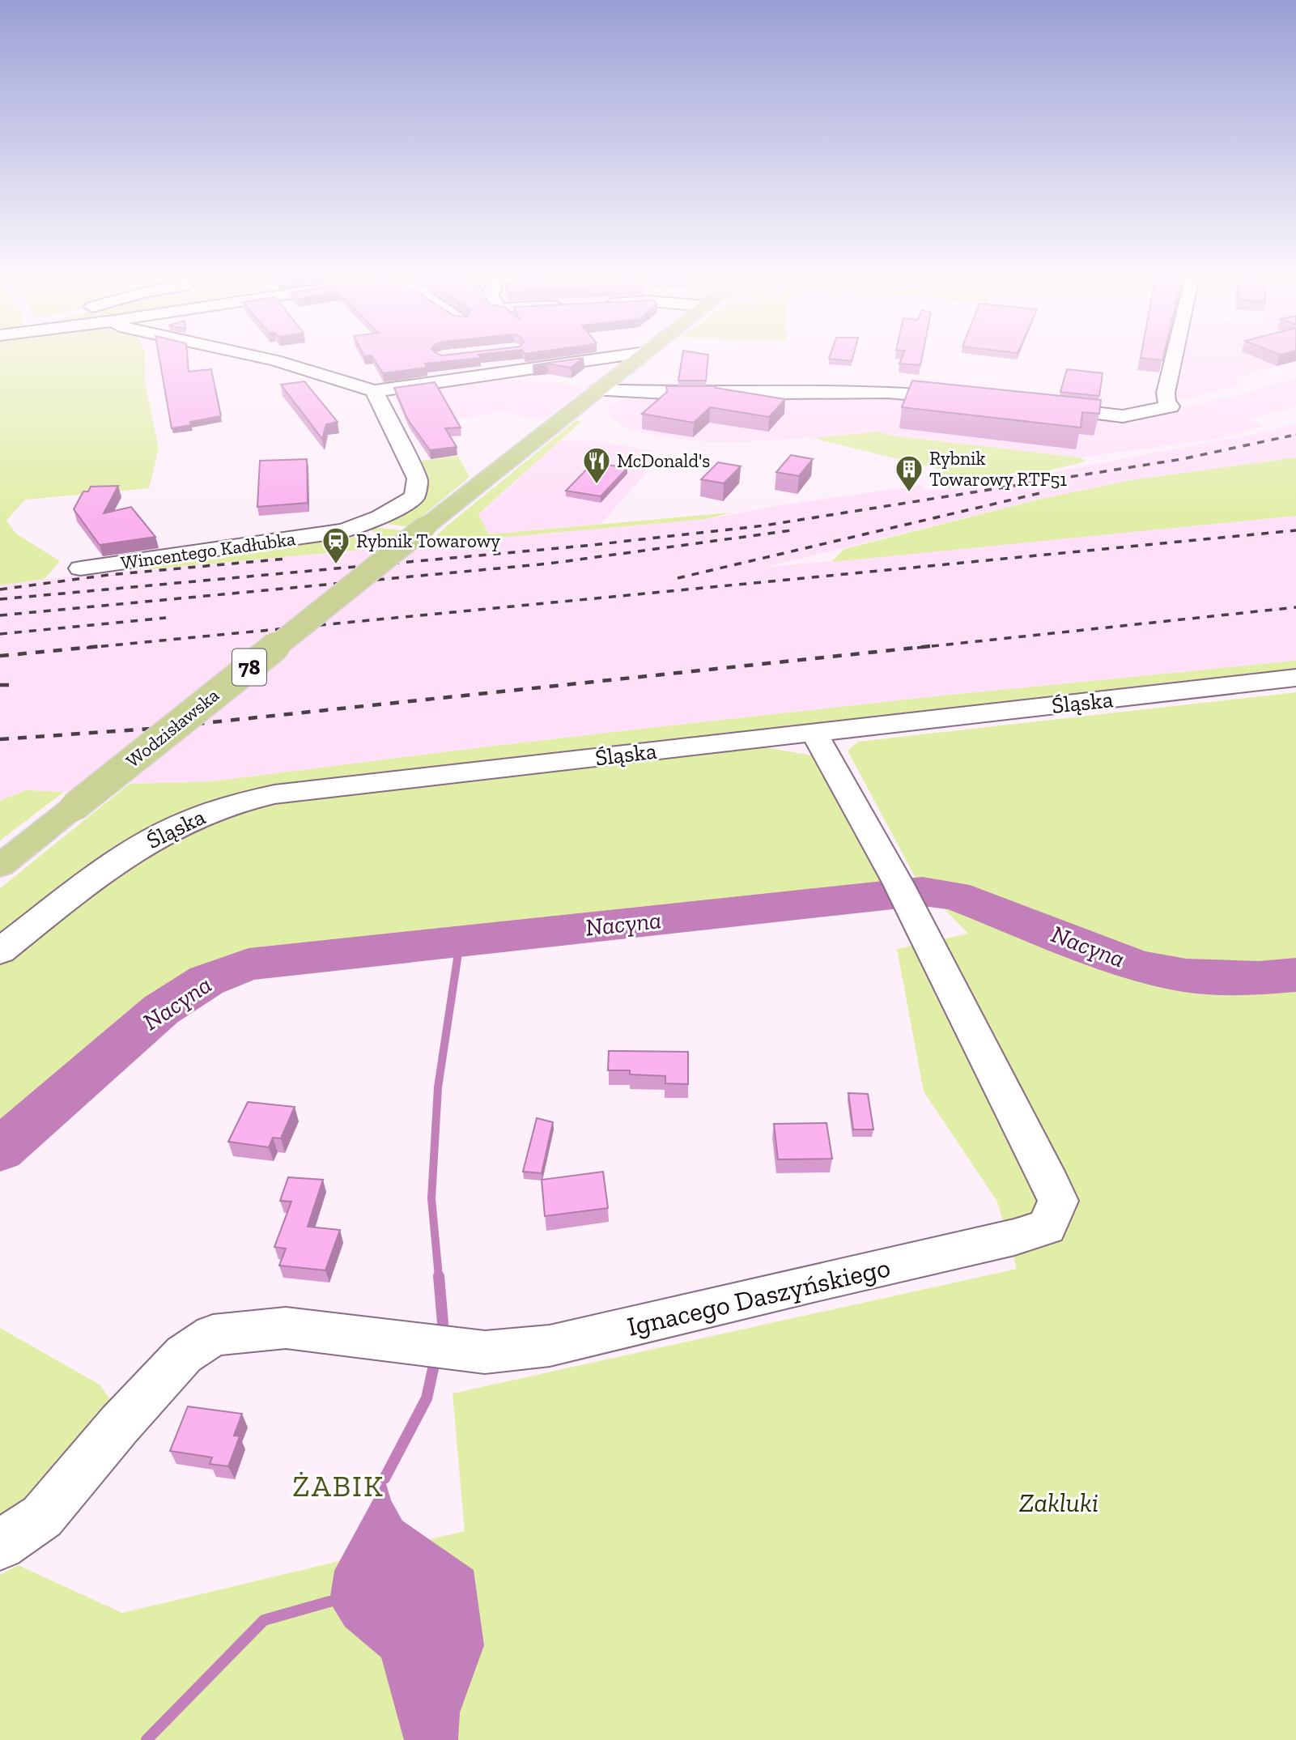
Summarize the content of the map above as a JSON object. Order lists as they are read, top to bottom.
{
  "streets": {
    "main road": ["78", "Wodzisławska"],
    "street": ["Wincentego Kadłubka", "Śląska", "Ignacego Daszyńskiego"]
  },
  "crossings": [
    ["Śląska", "Ignacego Daszyńskiego"]
  ],
  "districts": ["ŻABIK"],
  "water": ["Nacyna"],
  "parks": ["Zakluki"],
  "places": {
    "restaurant": ["McDonald's"],
    "building": ["Rybnik Towarowy RTF51"],
    "station": ["Rybnik Towarowy"]
  }
}
